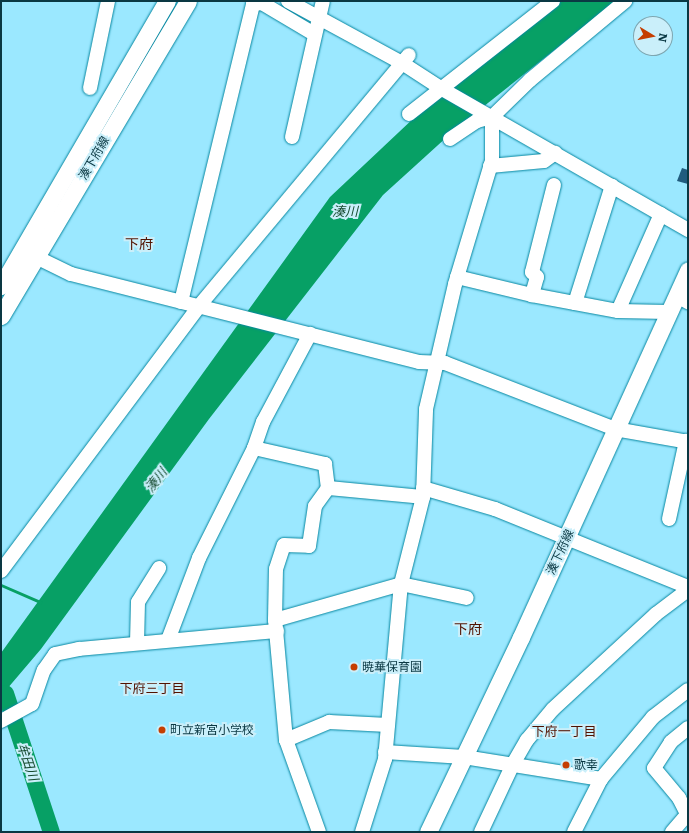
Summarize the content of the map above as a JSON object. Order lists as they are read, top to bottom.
{
  "streets": {
    "main road": ["湊下府線"]
  },
  "districts": [
    "下府",
    "下府",
    "下府三丁目",
    "下府一丁目"
  ],
  "water": ["湊川", "牟田川"],
  "places": ["暁華保育園", "町立新宮小学校", "歌幸"],
  "north": "right"
}
